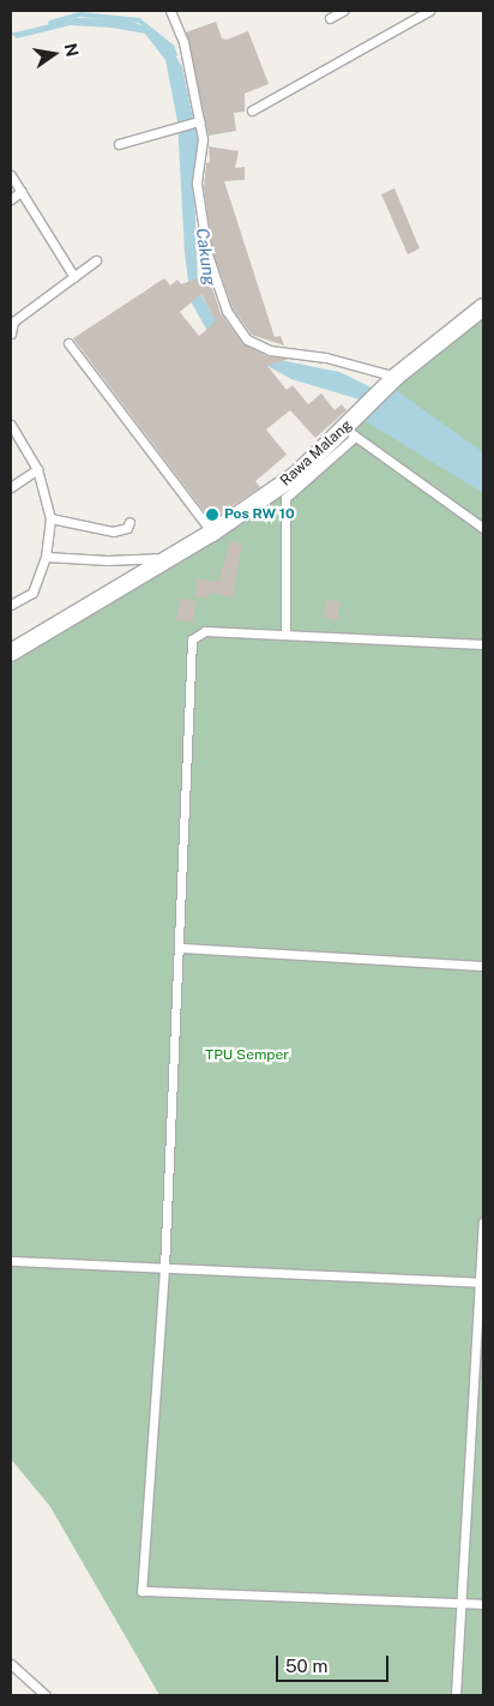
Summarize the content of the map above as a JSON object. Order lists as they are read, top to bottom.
{
  "streets": {
    "street": ["Rawa Malang"]
  },
  "water": ["Cakung"],
  "parks": ["TPU Semper"],
  "places": ["Pos RW 10"],
  "scale_bar": "50 m",
  "north": "right"
}
